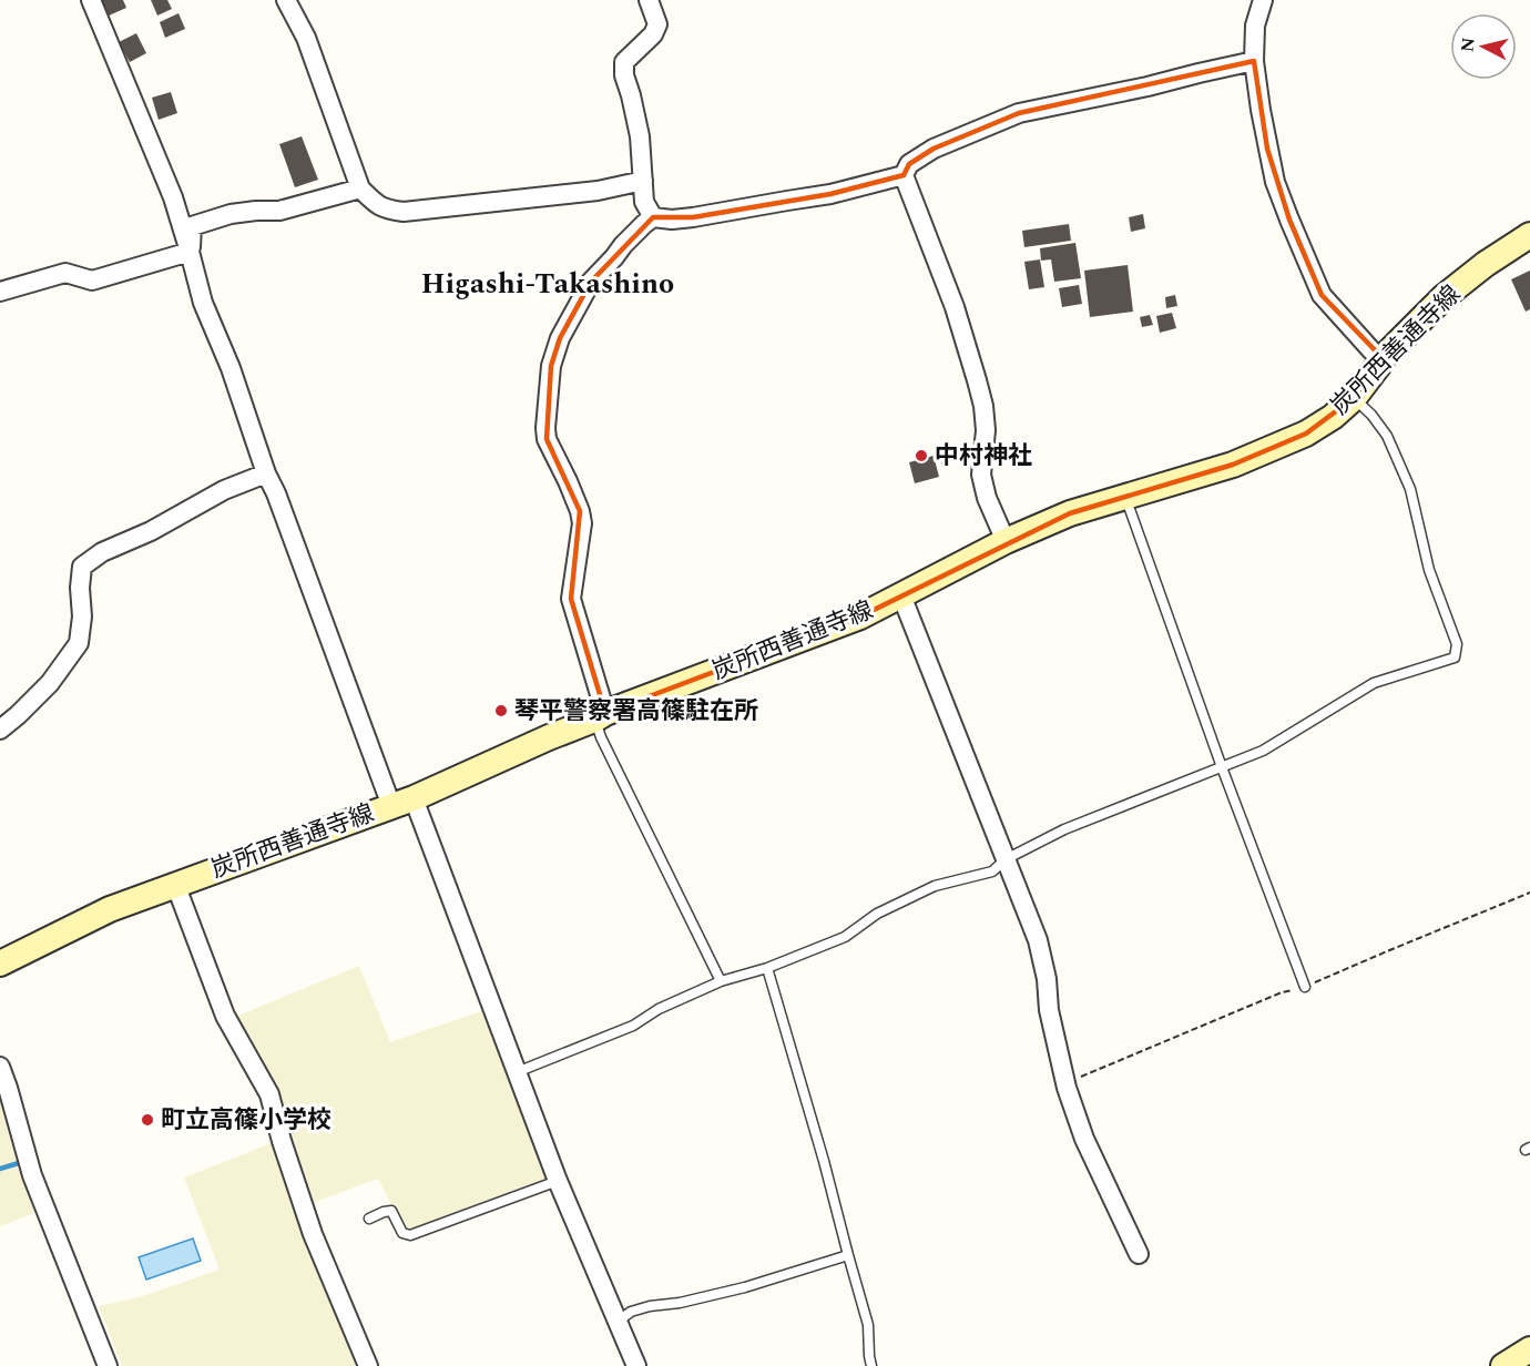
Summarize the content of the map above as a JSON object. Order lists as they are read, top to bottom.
{
  "streets": {
    "main road": ["炭所西善通寺線"]
  },
  "districts": ["Higashi-Takashino"],
  "places": ["中村神社", "琴平警察署高篠駐在所", "町立高篠小学校"],
  "north": "left"
}
